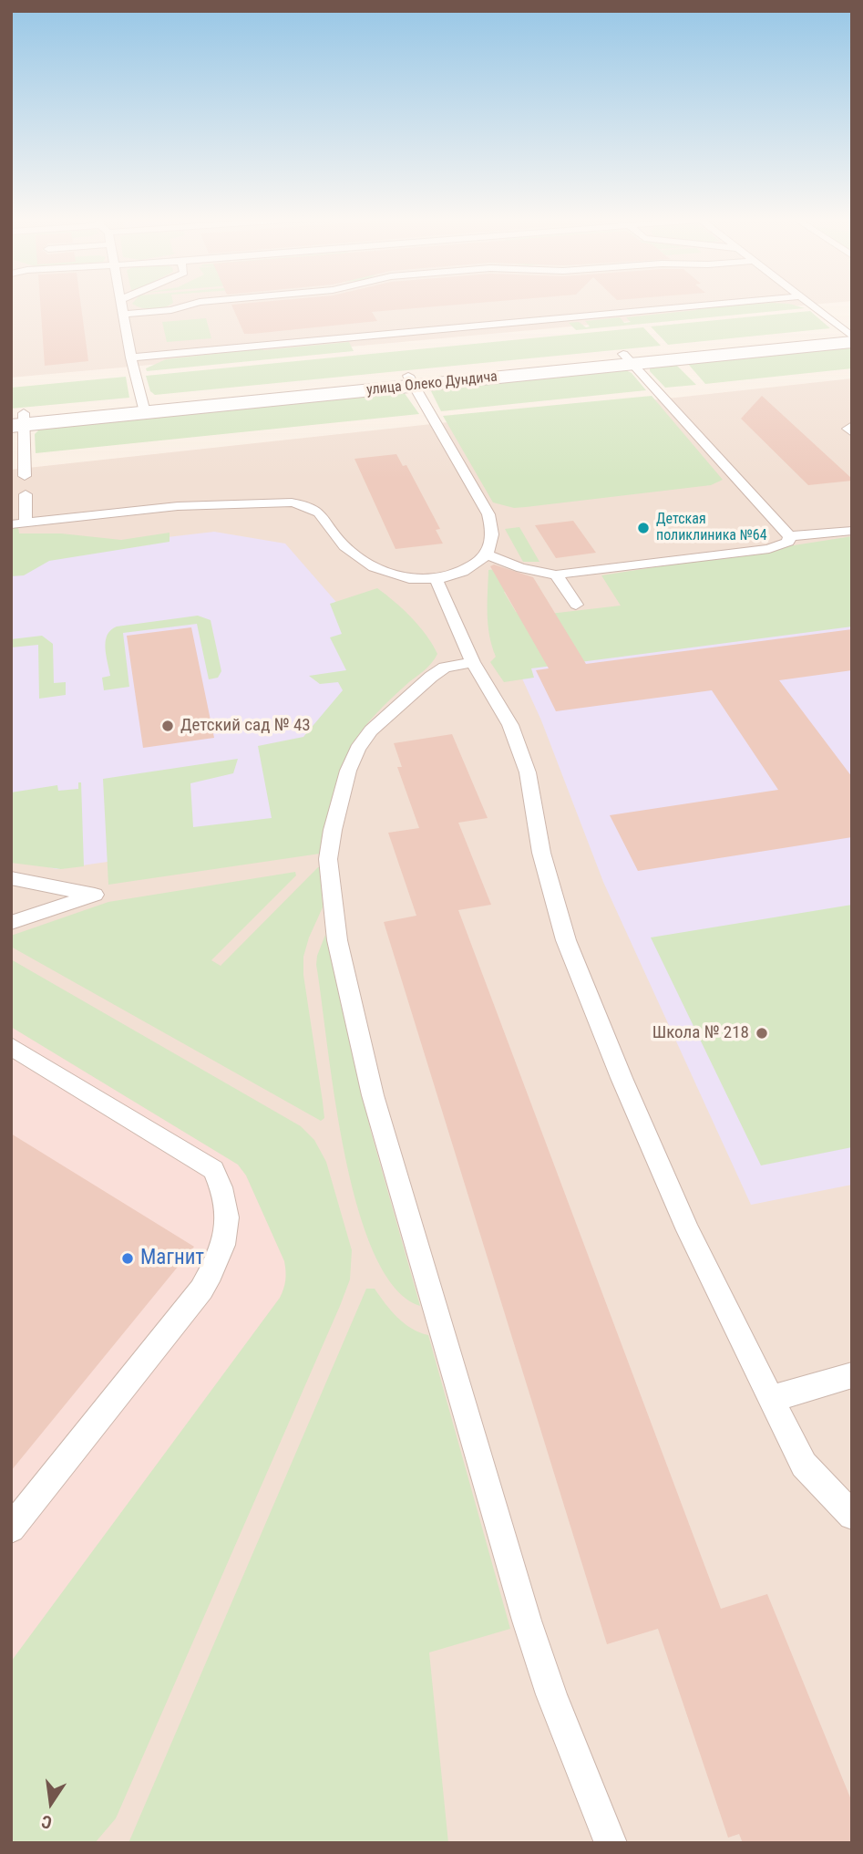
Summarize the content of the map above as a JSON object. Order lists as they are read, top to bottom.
{
  "streets": {
    "street": ["улица Олеко Дундича"]
  },
  "places": [
    "Детская поликлиника №64",
    "Детский сад № 43",
    "Школа № 218",
    "Магнит"
  ],
  "north": "bottom"
}
